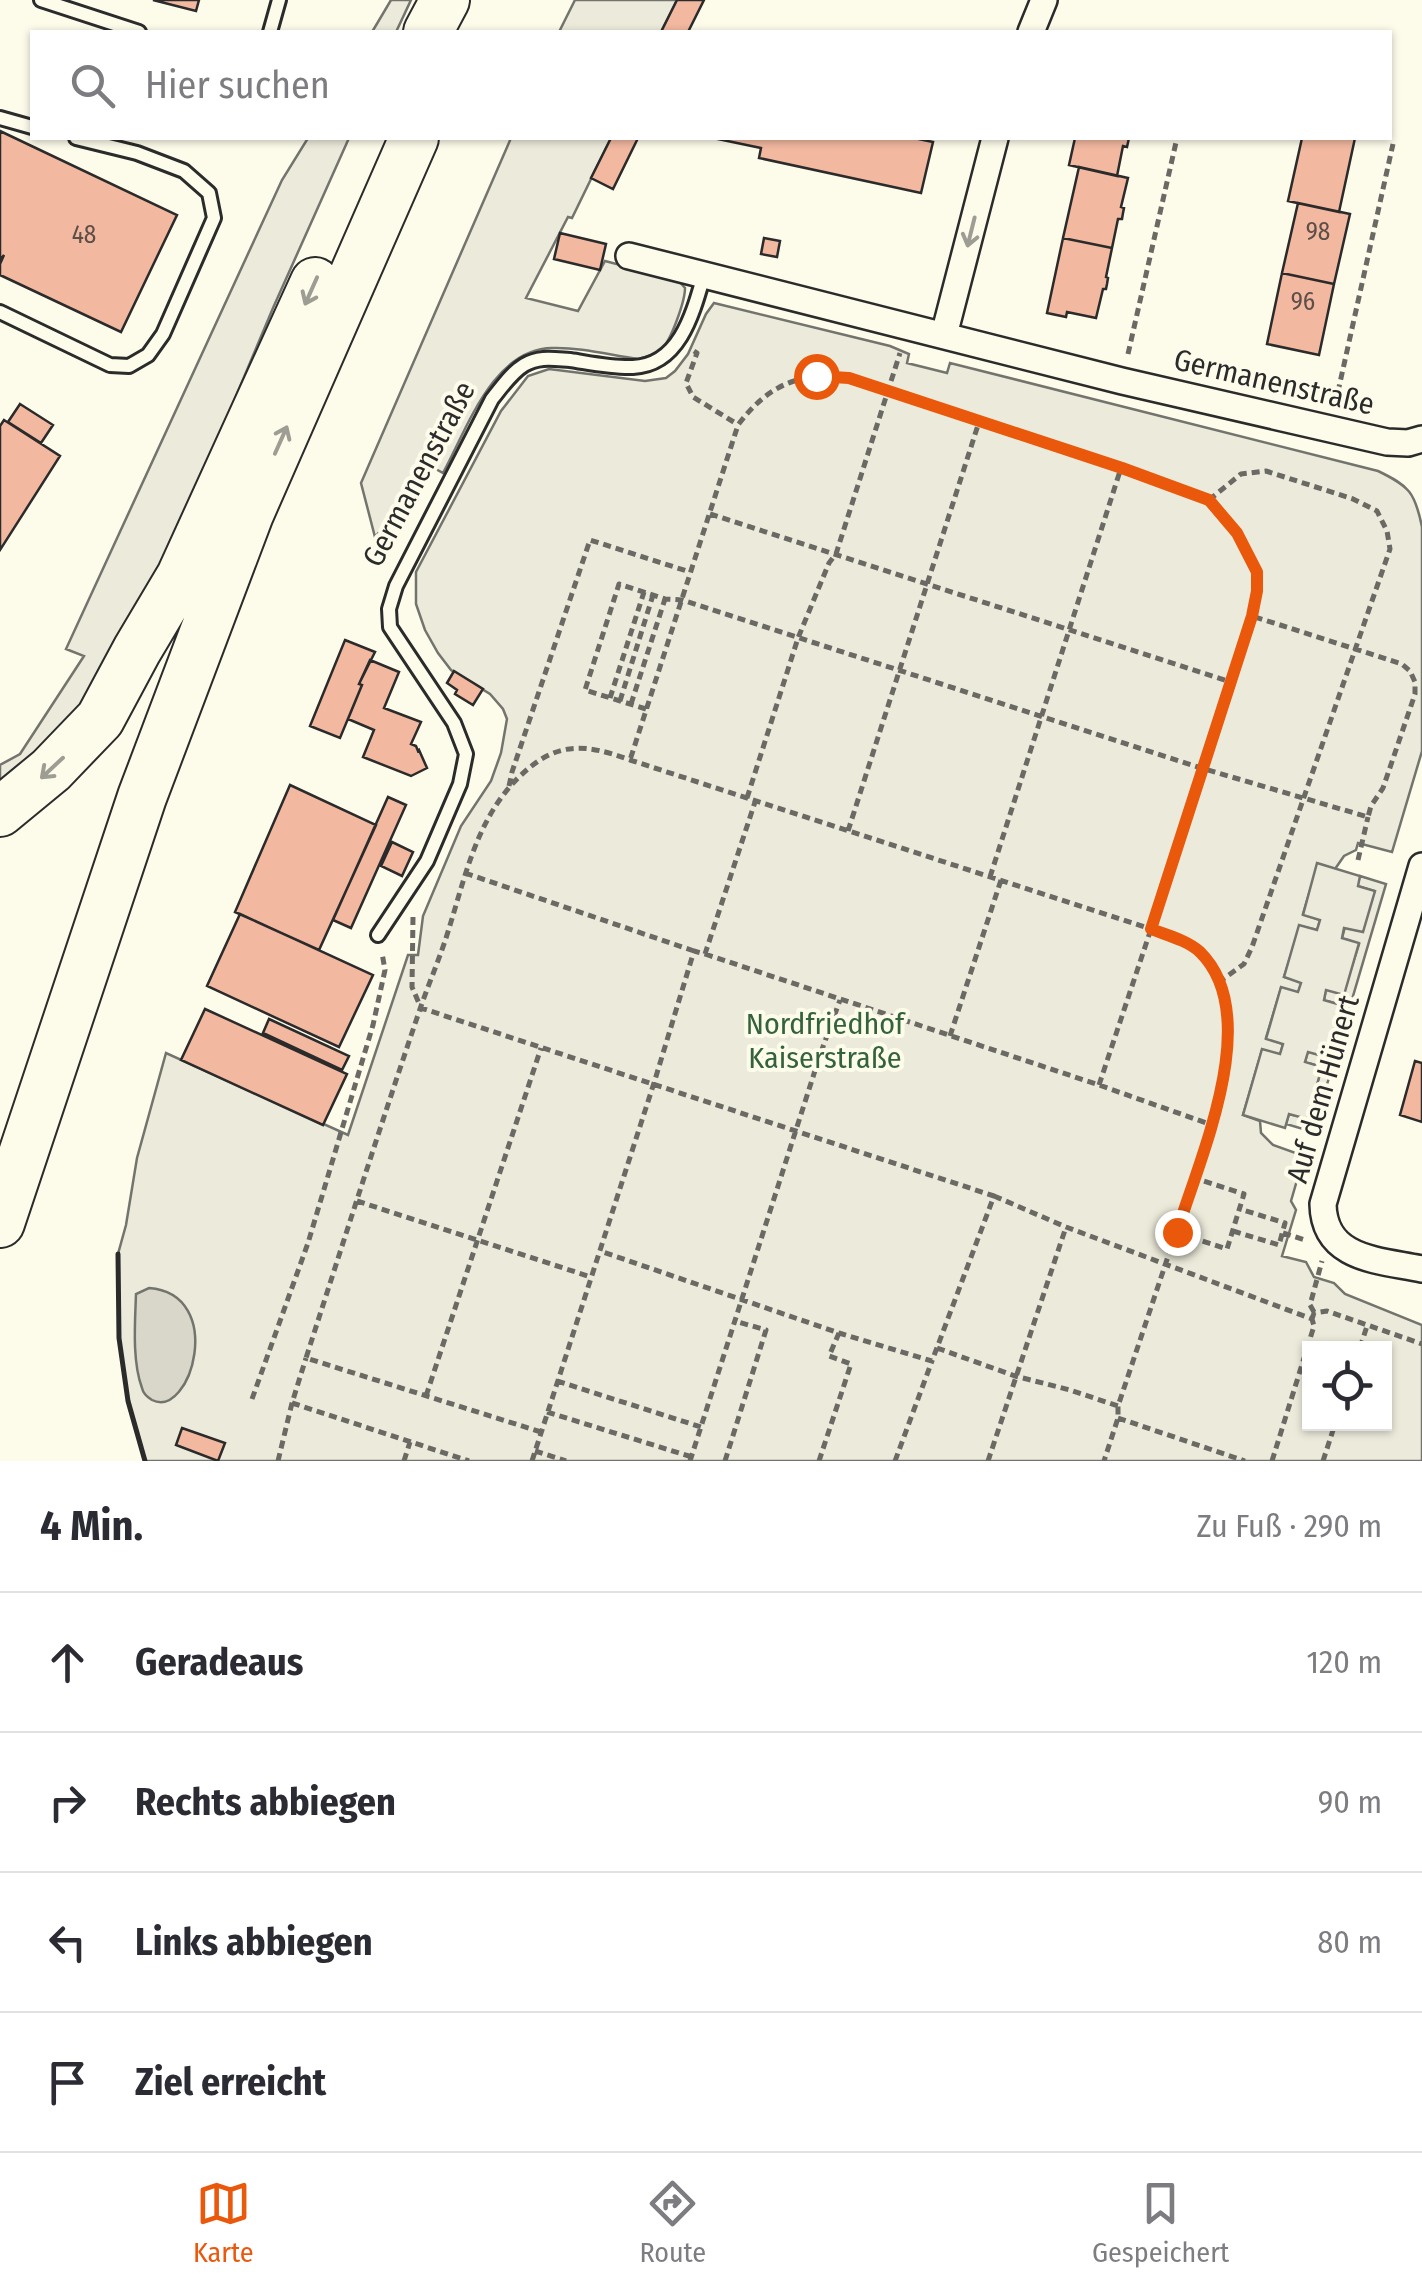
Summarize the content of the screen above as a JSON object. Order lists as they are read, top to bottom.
{
  "streets": {
    "street": ["Germanenstraße", "Auf dem Hünert"]
  },
  "parks": ["Nordfriedhof Kaiserstraße"],
  "house_numbers": ["98", "48", "96"],
  "page": {
    "search": "Hier suchen",
    "heading": ["4 Min.", "Zu Fuß · 290 m"],
    "list": [
      ["Geradeaus", "120 m"],
      ["Rechts abbiegen", "90 m"],
      ["Links abbiegen", "80 m"],
      "Ziel erreicht"
    ],
    "nav": ["Karte", "Route", "Gespeichert"]
  }
}
